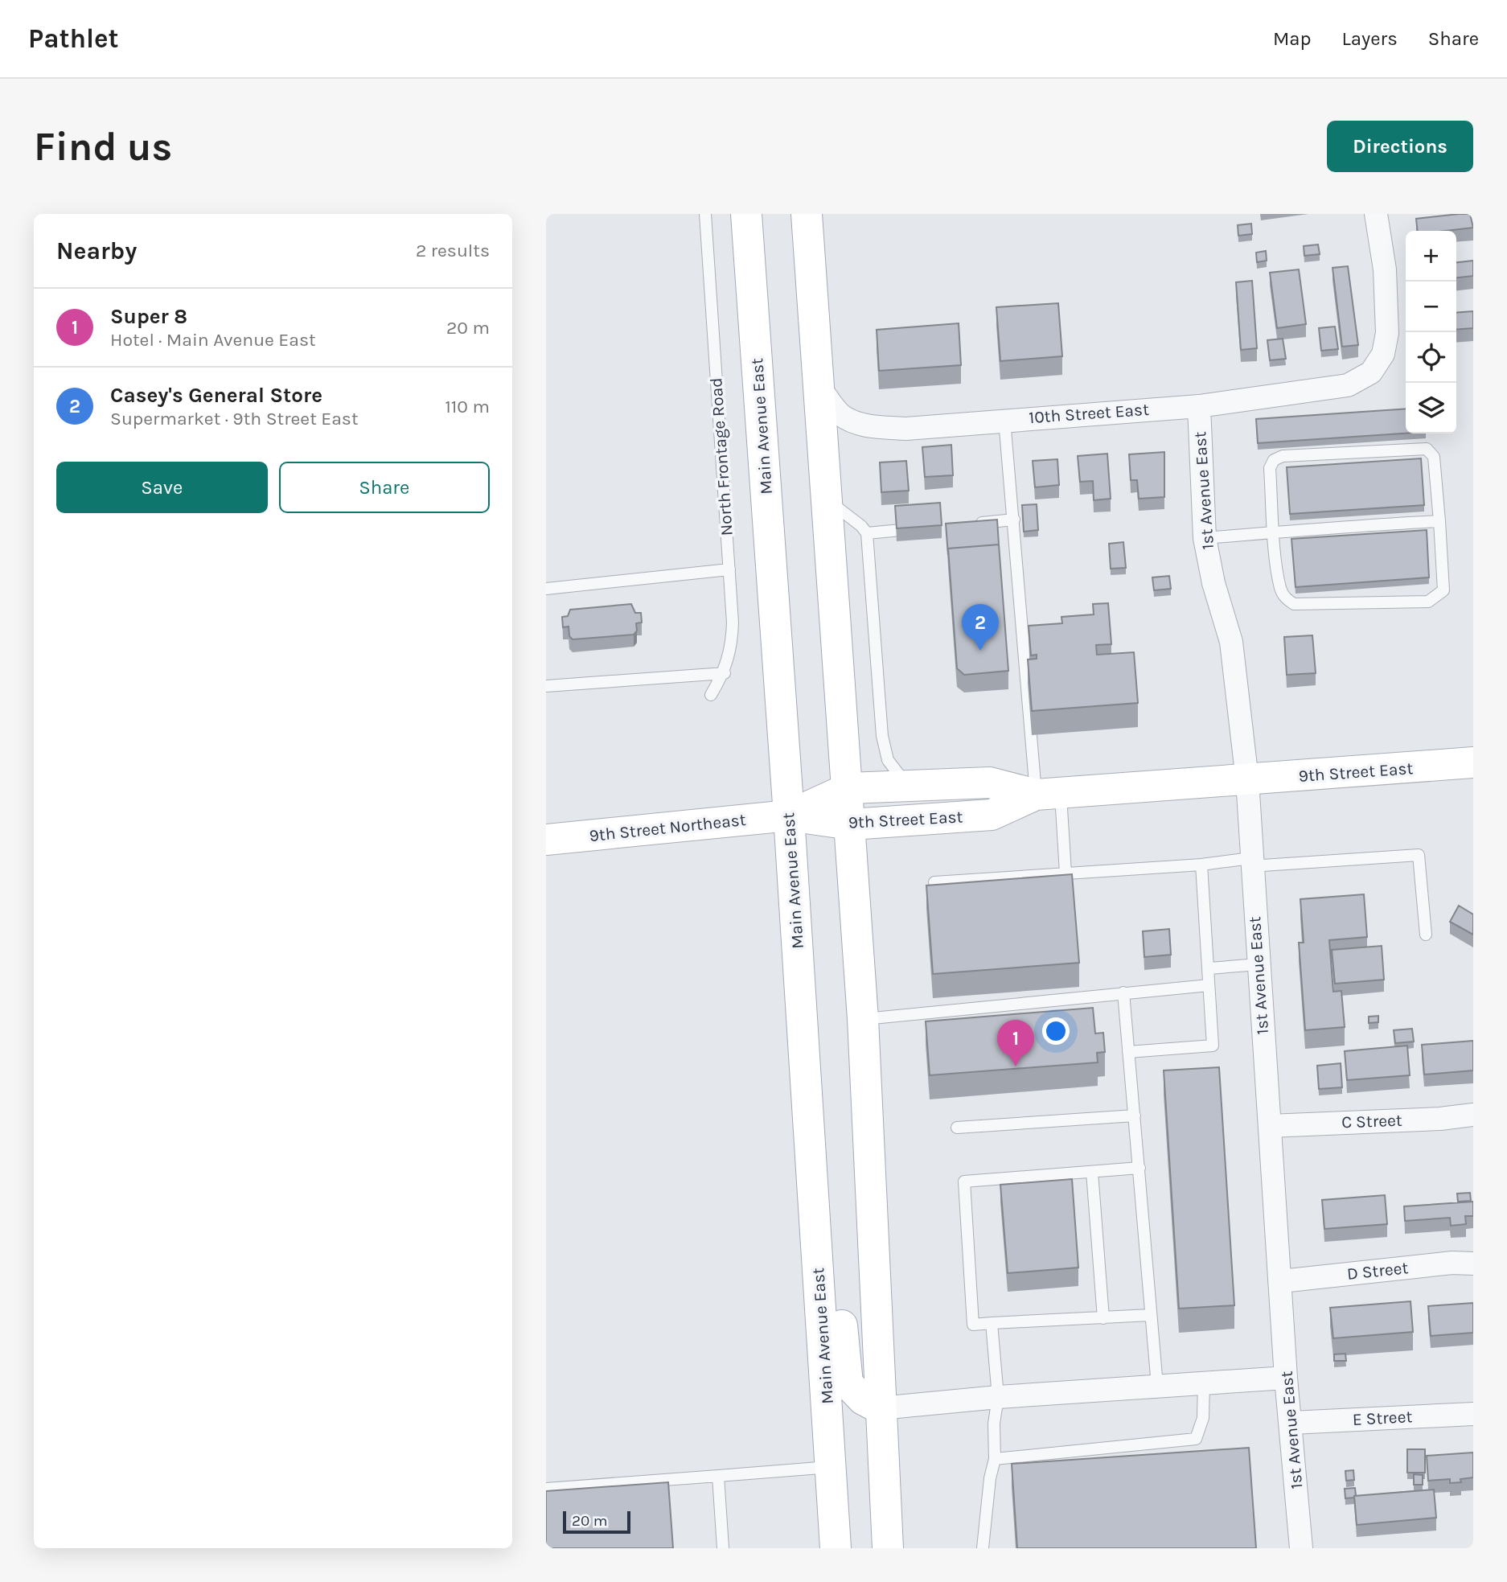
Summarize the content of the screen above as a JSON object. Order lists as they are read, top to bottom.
{
  "streets": {
    "main road": ["Main Avenue East", "9th Street East", "9th Street Northeast"],
    "street": [
      "10th Street East",
      "1st Avenue East",
      "C Street",
      "D Street",
      "E Street"
    ],
    "lane": ["North Frontage Road"]
  },
  "crossings": [
    ["10th Street East", "1st Avenue East"],
    ["Main Avenue East", "9th Street East"],
    ["Main Avenue East", "9th Street Northeast"],
    ["1st Avenue East", "9th Street East"],
    ["1st Avenue East", "C Street"],
    ["1st Avenue East", "D Street"],
    ["1st Avenue East", "E Street"],
    ["9th Street East", "9th Street Northeast"]
  ],
  "scale_bar": "20 m",
  "page": {
    "header": "Pathlet",
    "nav": ["Map", "Layers", "Share"],
    "buttons": [
      "Directions",
      ["Save", "Share"]
    ],
    "title": "Find us",
    "heading": ["Nearby", "2 results"],
    "map_buttons": ["+", "−"],
    "list": [
      {
        "mark": "1",
        "name": "Super 8",
        "note": "Hotel · Main Avenue East",
        "value": "20 m"
      },
      {
        "mark": "2",
        "name": "Casey's General Store",
        "note": "Supermarket · 9th Street East",
        "value": "110 m"
      }
    ],
    "pins": ["2", "1"],
    "scale": "20 m"
  }
}
